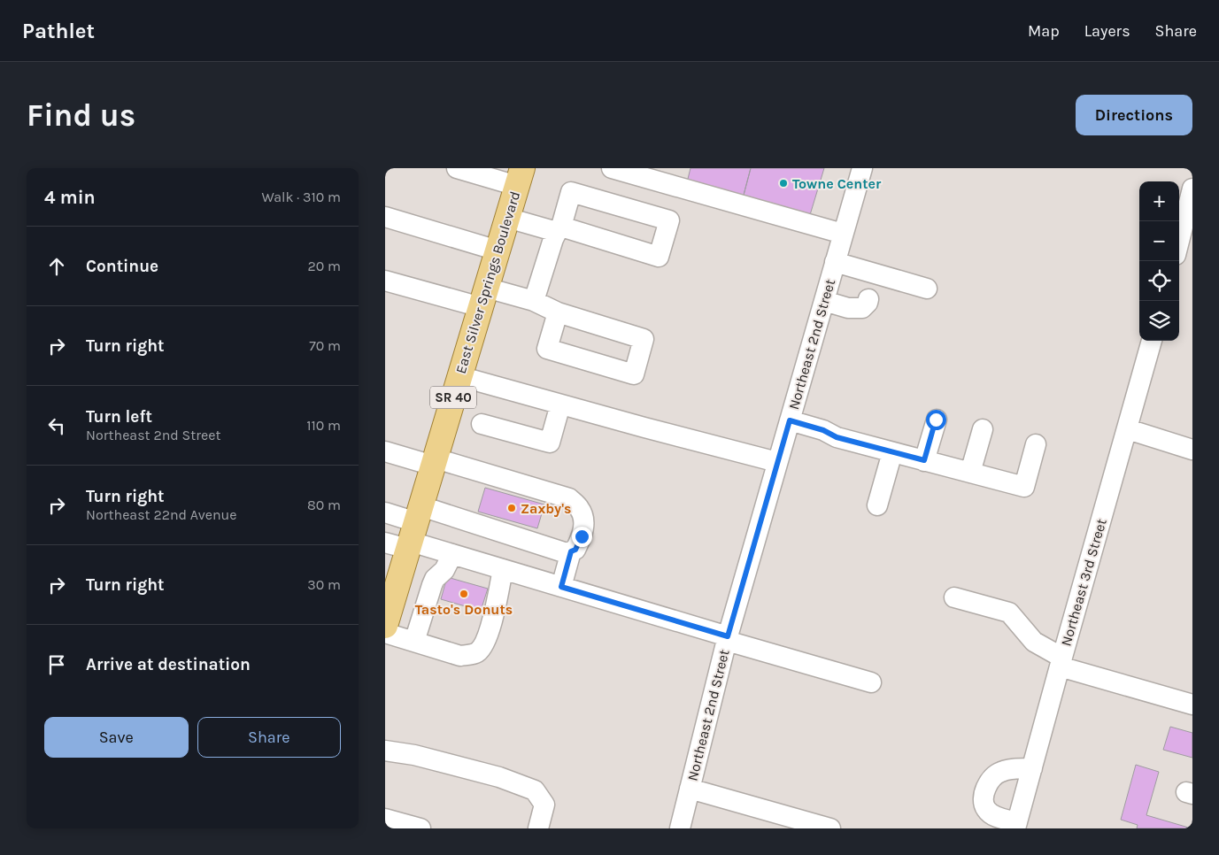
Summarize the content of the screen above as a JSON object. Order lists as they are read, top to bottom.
{
  "streets": {
    "main road": ["East Silver Springs Boulevard", "SR 40"],
    "street": ["Northeast 2nd Street", "Northeast 3rd Street"]
  },
  "places": ["Towne Center", "Zaxby's", "Tasto's Donuts"],
  "page": {
    "header": "Pathlet",
    "nav": ["Map", "Layers", "Share"],
    "buttons": [
      "Directions",
      ["Save", "Share"]
    ],
    "title": "Find us",
    "heading": ["4 min", "Walk · 310 m"],
    "map_buttons": ["+", "−"],
    "list": [
      ["Continue", "20 m"],
      ["Turn right", "70 m"],
      ["Turn left", "Northeast 2nd Street", "110 m"],
      ["Turn right", "Northeast 22nd Avenue", "80 m"],
      ["Turn right", "30 m"],
      "Arrive at destination"
    ]
  }
}
